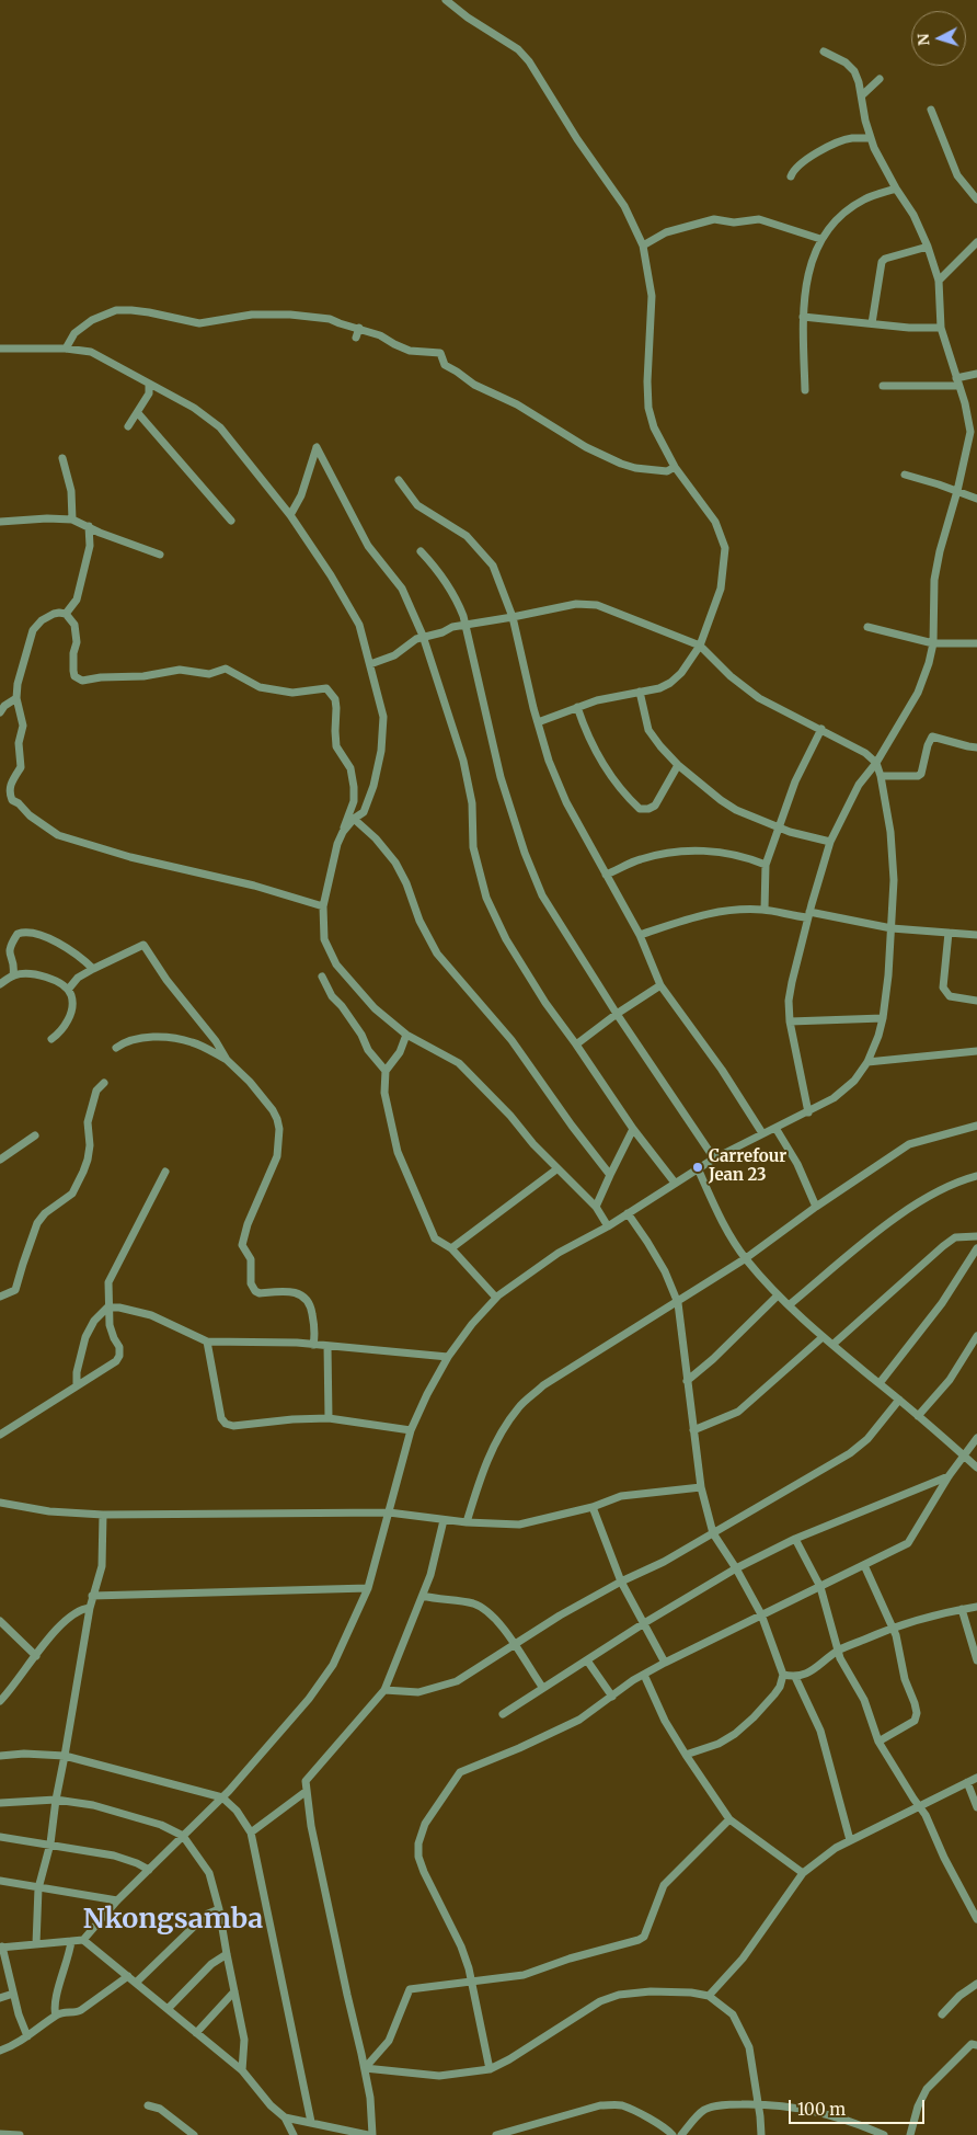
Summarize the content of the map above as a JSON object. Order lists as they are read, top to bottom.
{
  "districts": ["Nkongsamba"],
  "places": ["Carrefour Jean 23"],
  "scale_bar": "100 m",
  "north": "left"
}
